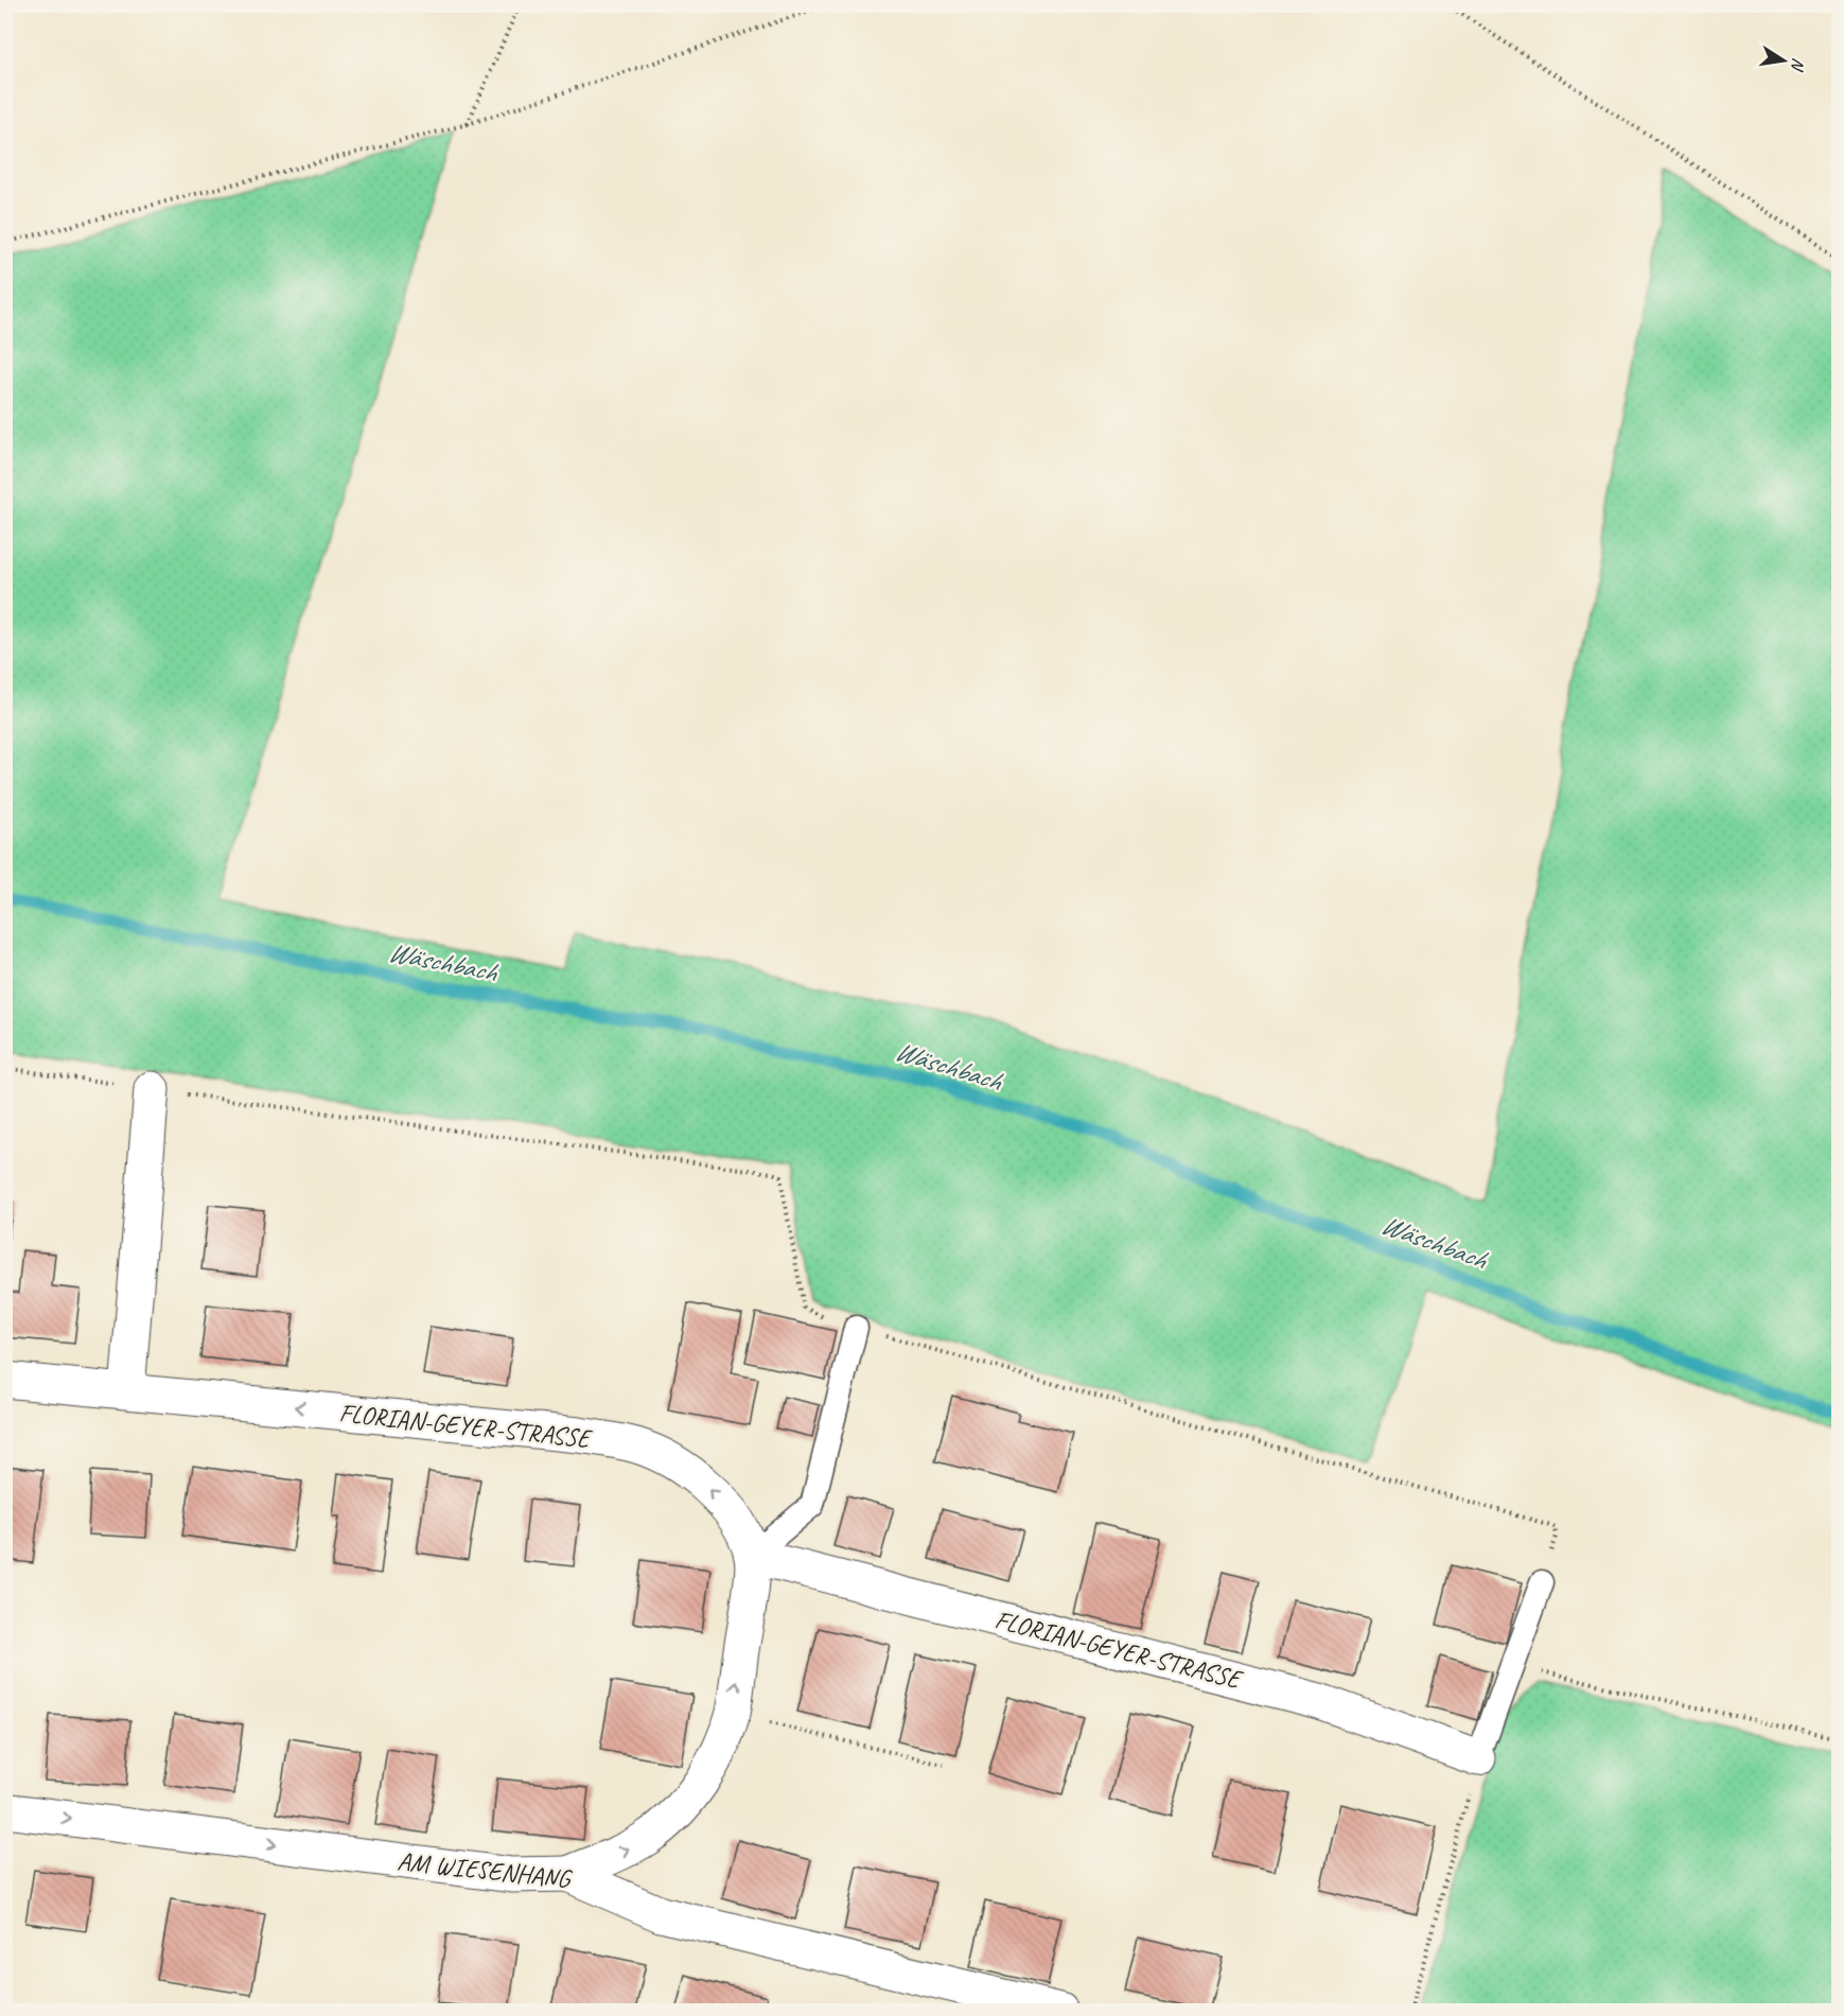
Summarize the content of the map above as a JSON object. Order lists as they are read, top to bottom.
{
  "streets": {
    "street": ["FLORIAN-GEYER-STRASSE", "AM WIESENHANG"]
  },
  "crossings": [
    ["FLORIAN-GEYER-STRASSE", "AM WIESENHANG"]
  ],
  "one_way": ["AM WIESENHANG"],
  "water": ["Wäschbach"],
  "north": "right"
}
